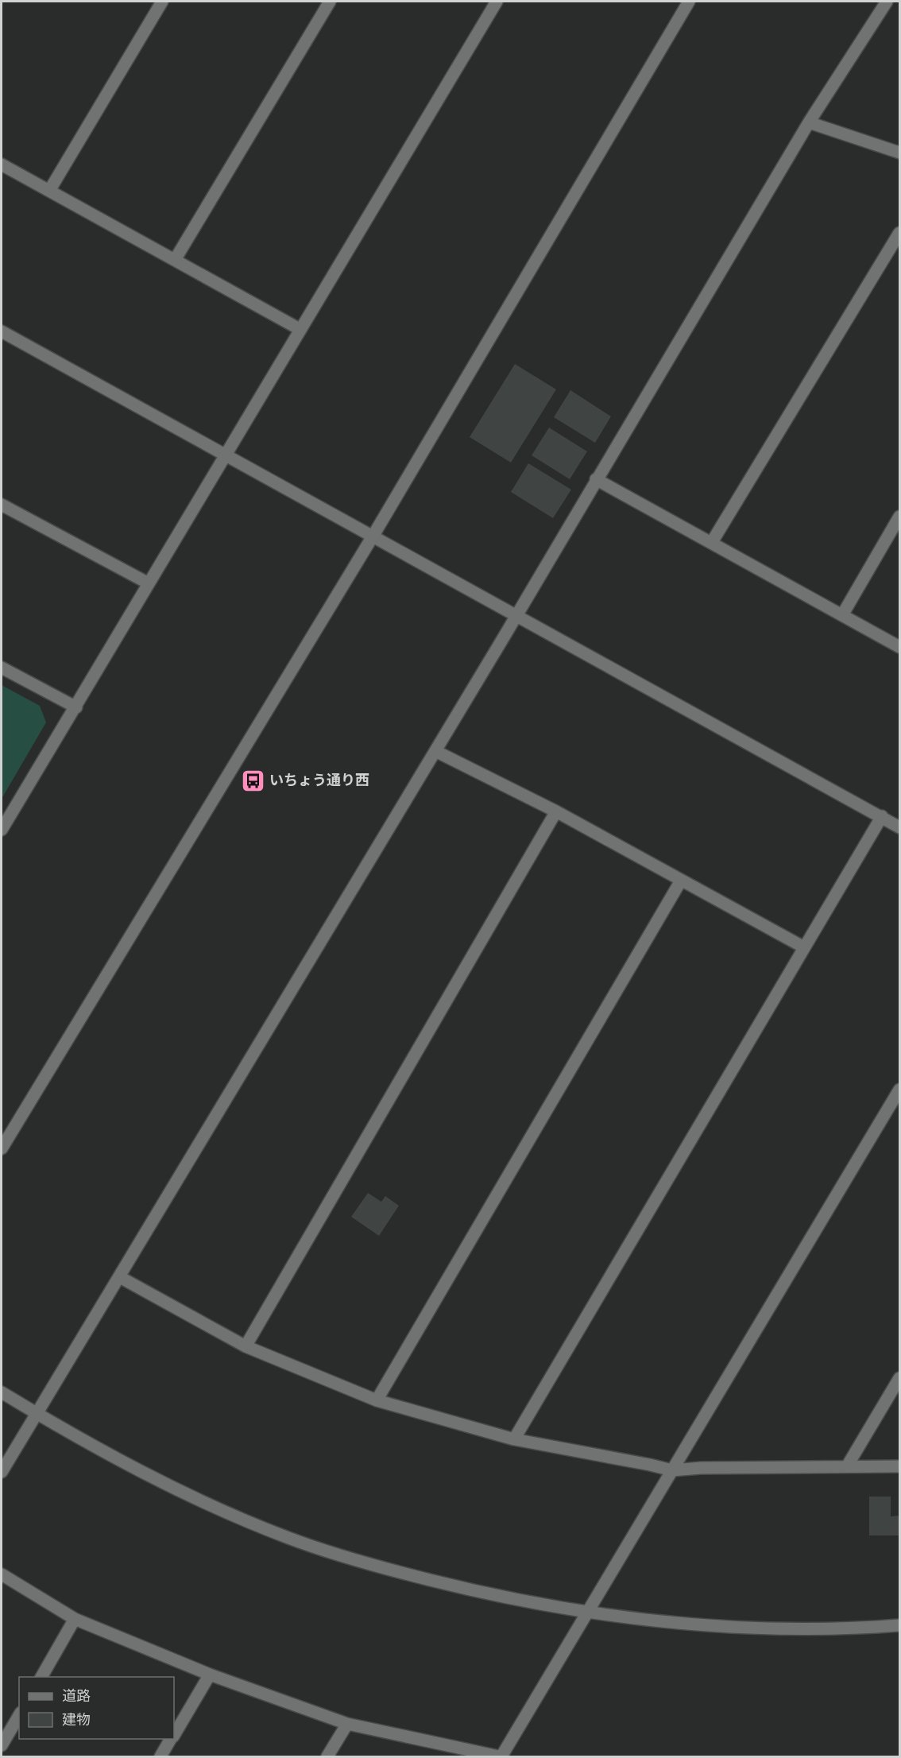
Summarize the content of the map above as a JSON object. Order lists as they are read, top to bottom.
{
  "places": {
    "bus stop": ["いちょう通り西"]
  },
  "legend": ["道路", "建物"]
}
